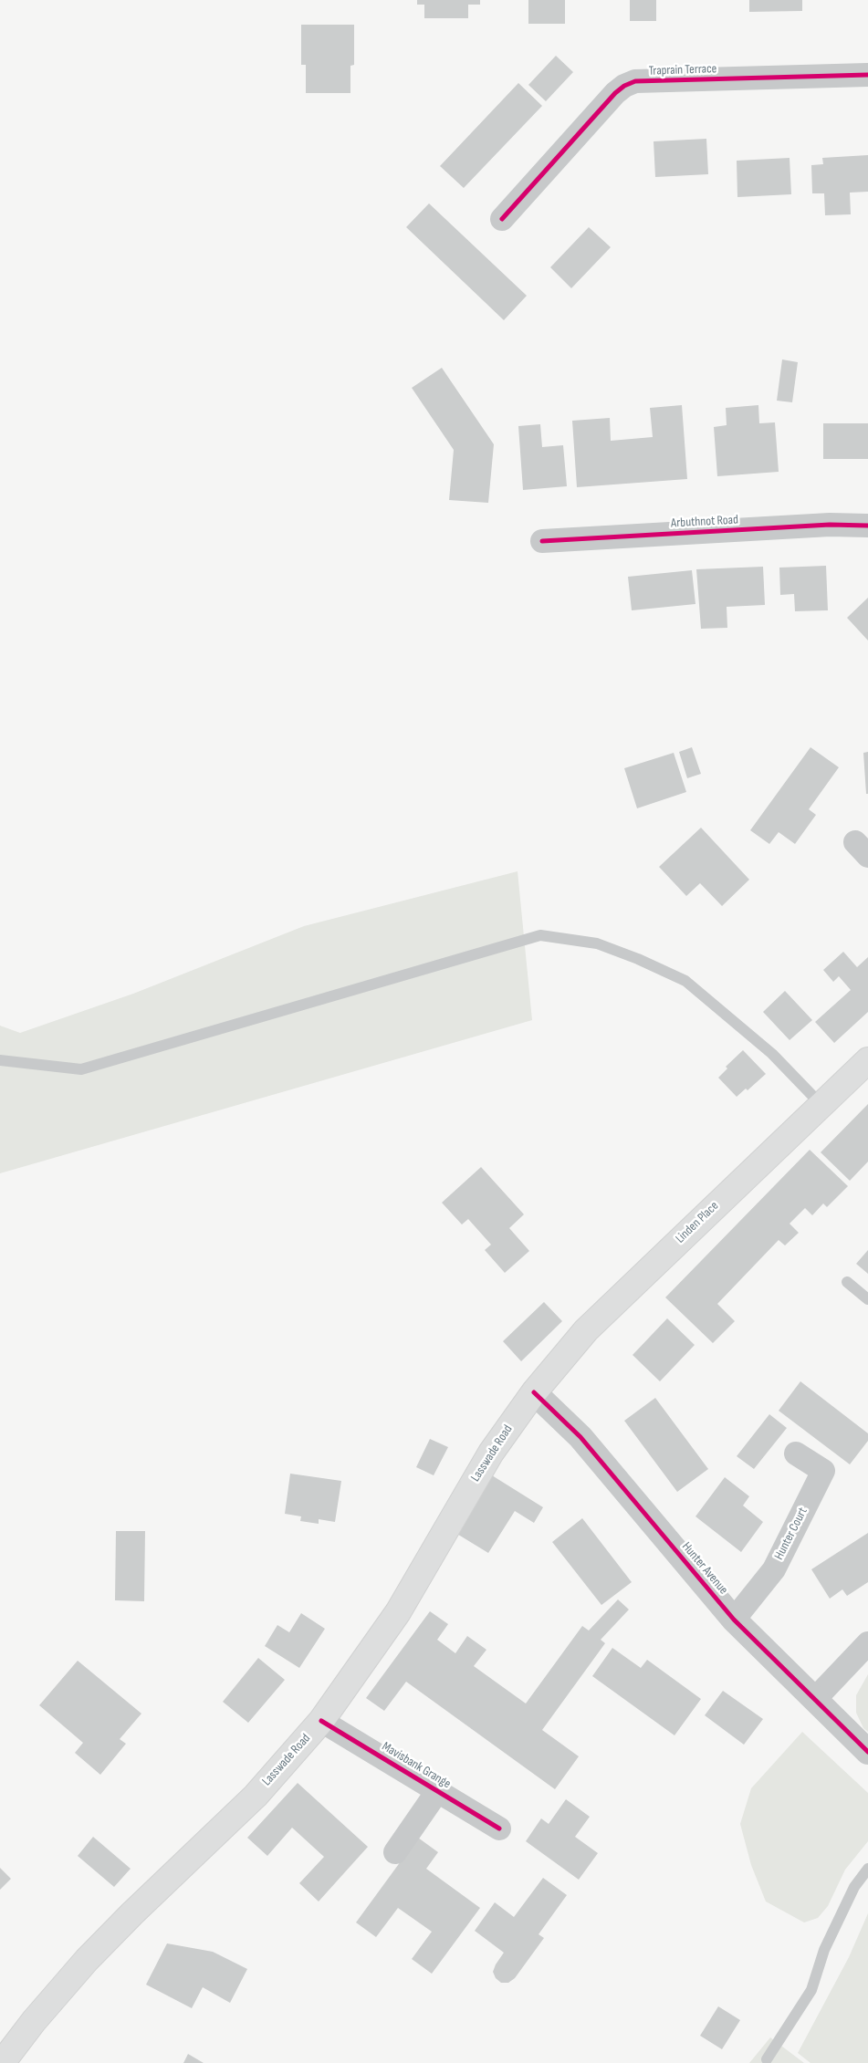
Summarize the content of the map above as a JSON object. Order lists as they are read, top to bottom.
{
  "streets": {
    "main road": ["Linden Place", "Lasswade Road"],
    "street": [
      "Traprain Terrace",
      "Arbuthnot Road",
      "Hunter Court",
      "Hunter Avenue",
      "Mavisbank Grange"
    ]
  },
  "crossings": [
    ["Linden Place", "Lasswade Road"],
    ["Linden Place", "Hunter Avenue"],
    ["Lasswade Road", "Hunter Avenue"],
    ["Lasswade Road", "Mavisbank Grange"],
    ["Hunter Court", "Hunter Avenue"]
  ]
}
